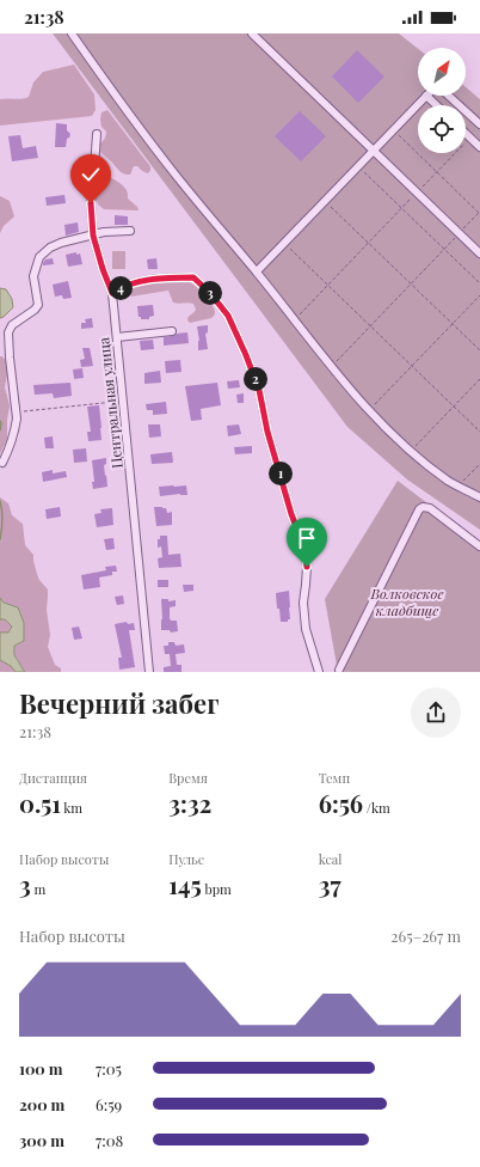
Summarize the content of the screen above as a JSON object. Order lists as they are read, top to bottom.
{
  "streets": {
    "street": ["Центральная улица"]
  },
  "parks": ["Волковское кладбище"],
  "north": "top right",
  "page": {
    "status": "21:38",
    "pins": [
      "4",
      "3",
      "2",
      "1"
    ],
    "heading": ["Вечерний забег", "21:38"],
    "stats": [
      ["Дистанция", "0.51 km"],
      ["Время", "3:32"],
      ["Темп", "6:56 /km"],
      ["Набор высоты", "3 m"],
      ["Пульс", "145 bpm"],
      ["kcal", "37"]
    ],
    "chart": ["Набор высоты", "265–267 m"],
    "list": [
      {
        "name": "100 m",
        "note": "7:05"
      },
      {
        "name": "200 m",
        "note": "6:59"
      },
      {
        "name": "300 m",
        "note": "7:08"
      }
    ]
  }
}
